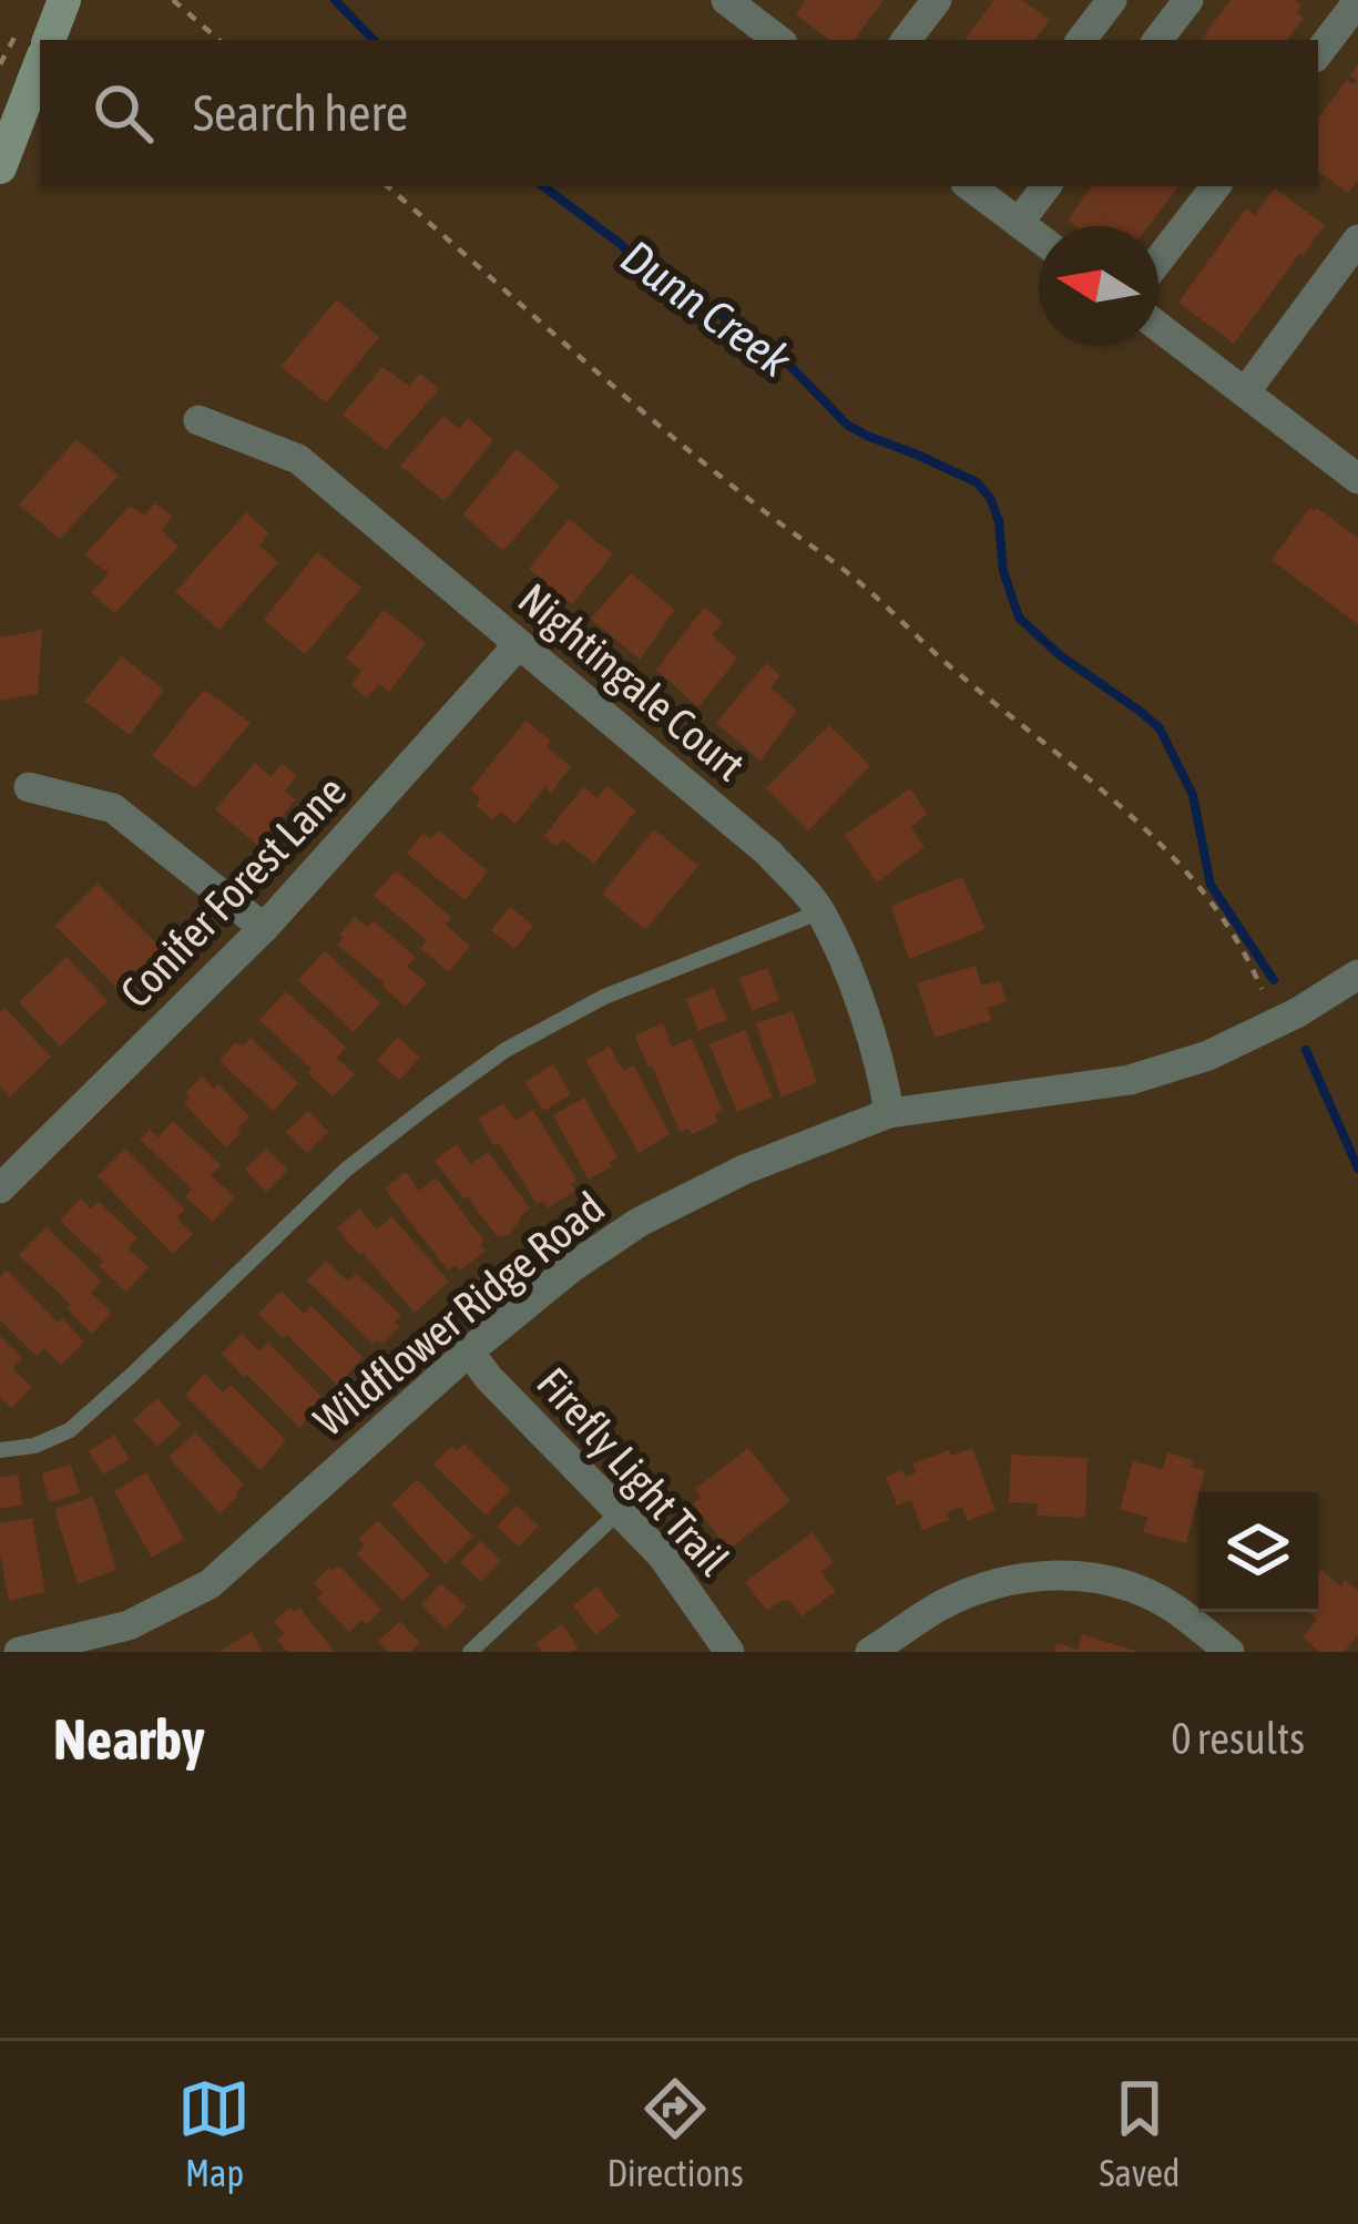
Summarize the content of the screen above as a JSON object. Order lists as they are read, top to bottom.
{
  "streets": {
    "street": [
      "Nightingale Court",
      "Conifer Forest Lane",
      "Wildflower Ridge Road",
      "Firefly Light Trail"
    ]
  },
  "crossings": [
    ["Nightingale Court", "Conifer Forest Lane"],
    ["Nightingale Court", "Wildflower Ridge Road"],
    ["Wildflower Ridge Road", "Firefly Light Trail"]
  ],
  "water": ["Dunn Creek"],
  "north": "left",
  "page": {
    "search": "Search here",
    "heading": ["Nearby", "0 results"],
    "nav": ["Map", "Directions", "Saved"]
  }
}
